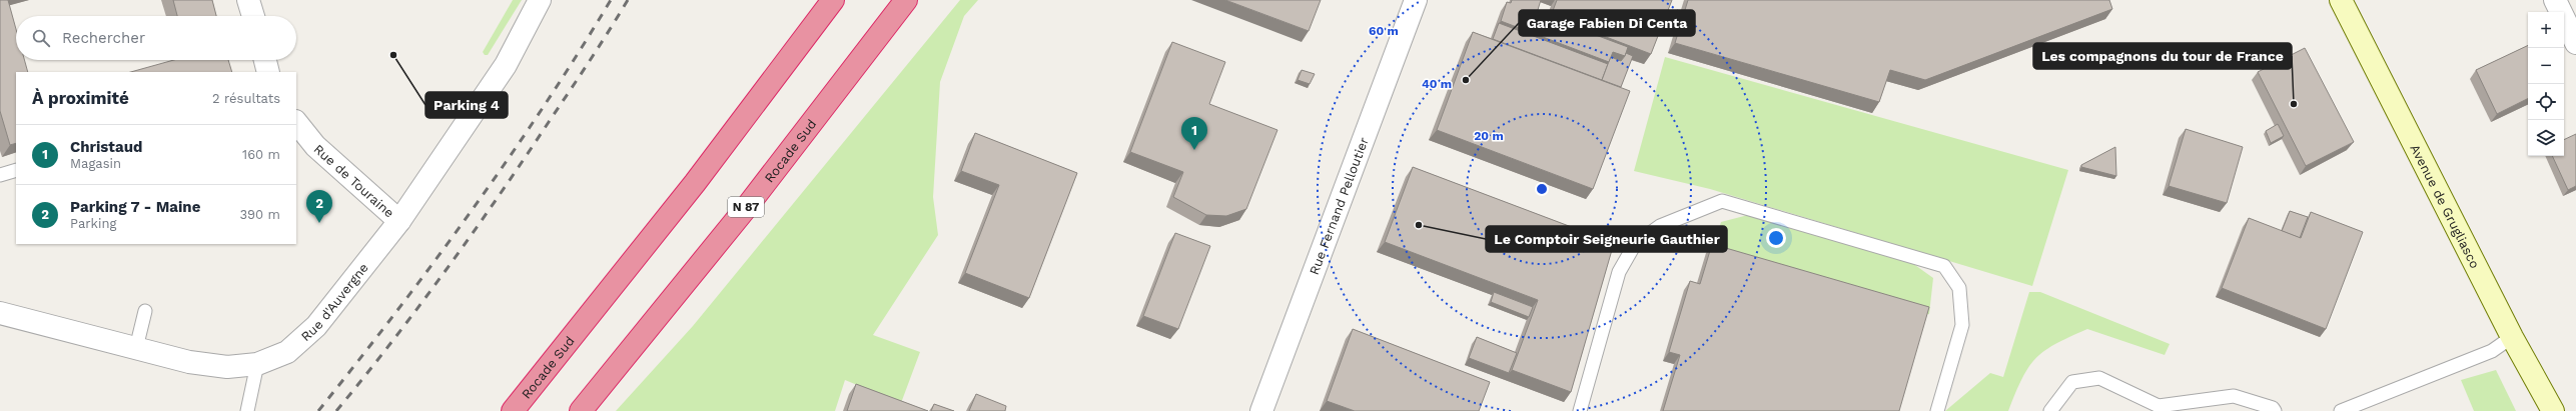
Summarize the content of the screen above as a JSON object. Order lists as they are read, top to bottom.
{
  "streets": {
    "highway": ["Rocade Sud", "N 87"],
    "main road": ["Avenue de Grugliasco"],
    "street": ["Rue de Touraine", "Rue Fernand Pelloutier", "Rue d'Auvergne"]
  },
  "crossings": [
    ["Rue de Touraine", "Rue d'Auvergne"]
  ],
  "places": [
    "Parking 4",
    "Garage Fabien Di Centa",
    "Les compagnons du tour de France",
    "Le Comptoir Seigneurie Gauthier"
  ],
  "page": {
    "map_buttons": ["+", "−"],
    "search": "Rechercher",
    "heading": ["À proximité", "2 résultats"],
    "pins": ["1", "2"],
    "list": [
      {
        "mark": "1",
        "name": "Christaud",
        "note": "Magasin",
        "value": "160 m"
      },
      {
        "mark": "2",
        "name": "Parking 7 - Maine",
        "note": "Parking",
        "value": "390 m"
      }
    ]
  },
  "rings": ["60 m", "40 m", "20 m"]
}
